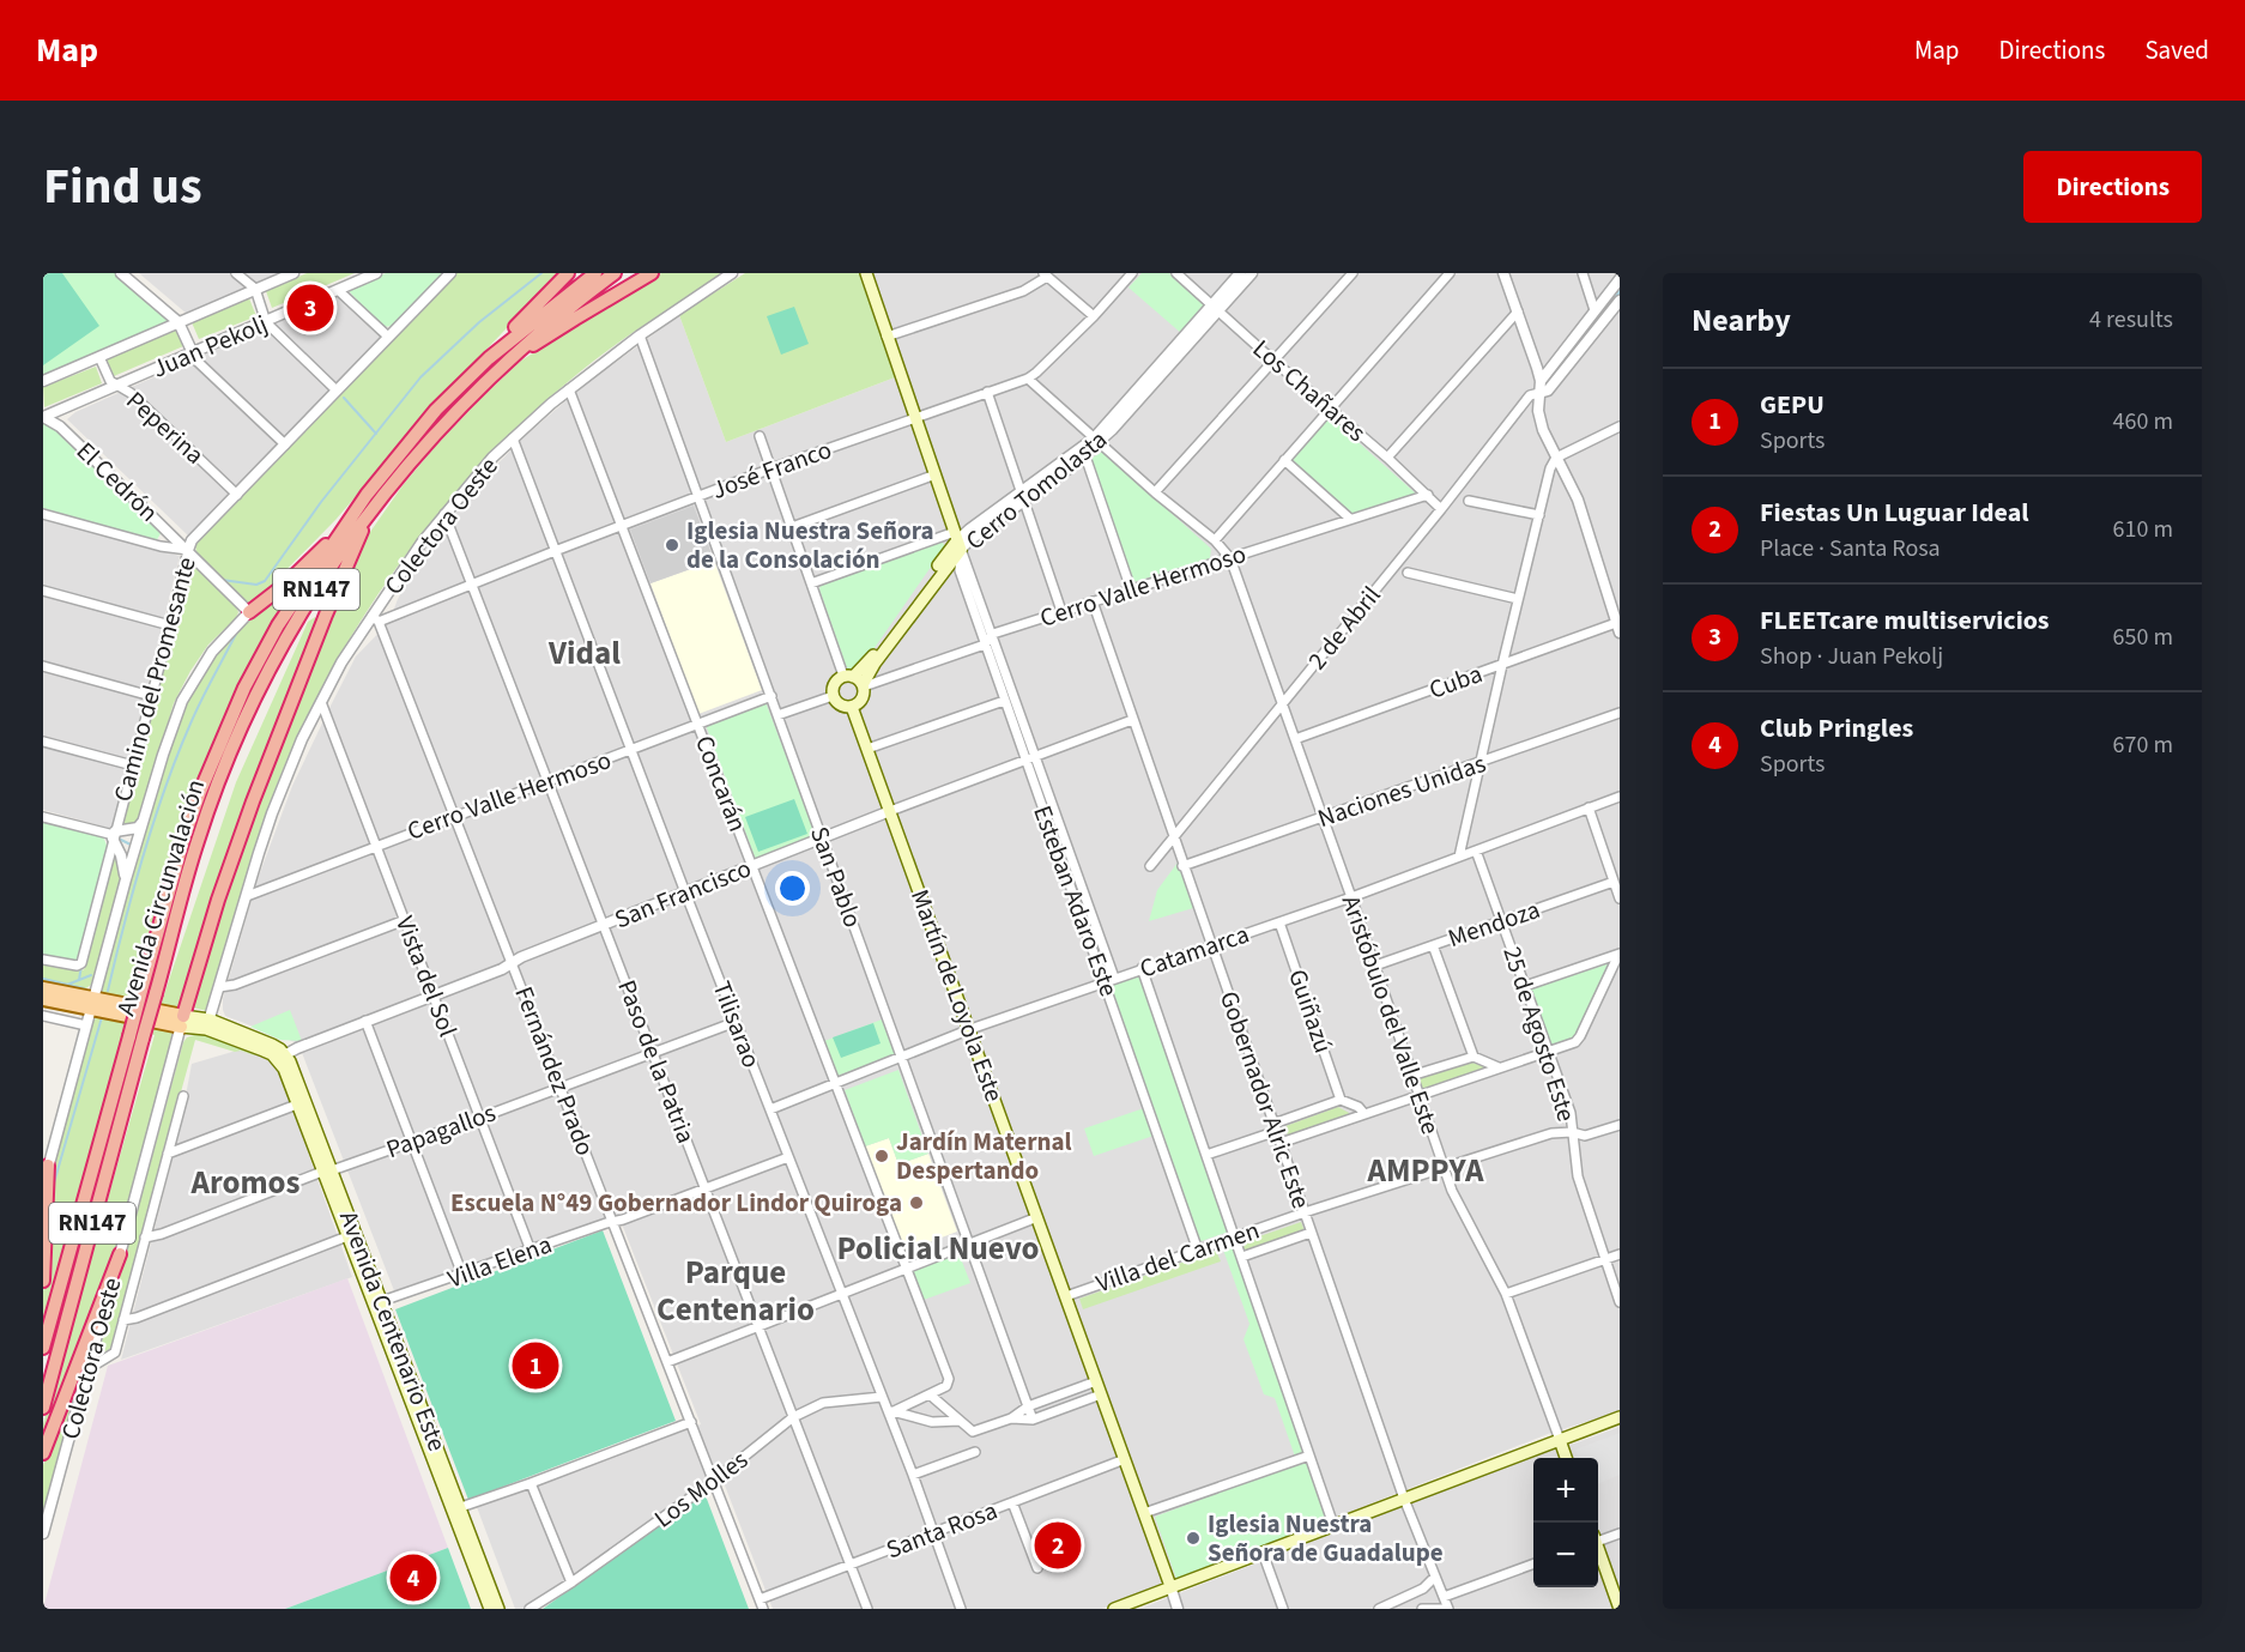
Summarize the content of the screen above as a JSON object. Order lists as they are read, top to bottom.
{
  "streets": {
    "highway": ["RN147", "Avenida Circunvalación"],
    "main road": [
      "Cerro Tomolasta",
      "Esteban Adaro Este",
      "Martín de Loyola Este",
      "Aristóbulo del Valle Este",
      "Avenida Centenario Este"
    ],
    "street": [
      "Juan Pekolj",
      "Los Chañares",
      "Peperina",
      "José Franco",
      "El Cedrón",
      "Colectora Oeste",
      "Cerro Valle Hermoso",
      "2 de Abril",
      "Camino del Promesante",
      "Cuba",
      "Concarán",
      "Naciones Unidas",
      "San Pablo",
      "San Francisco",
      "Mendoza",
      "Catamarca",
      "Vista del Sol",
      "Guiñazú",
      "Tilisarao",
      "25 de Agosto Este",
      "Paso de la Patria",
      "Fernández Prado",
      "Gobernador Alric Este",
      "Papagallos",
      "Villa del Carmen",
      "Villa Elena",
      "Los Molles",
      "Santa Rosa"
    ]
  },
  "crossings": [
    ["Juan Pekolj", "Peperina"],
    ["Juan Pekolj", "El Cedrón"],
    ["Los Chañares", "Cerro Tomolasta"],
    ["Los Chañares", "Cerro Valle Hermoso"],
    ["Los Chañares", "2 de Abril"],
    ["Peperina", "Camino del Promesante"],
    ["José Franco", "Colectora Oeste"],
    ["José Franco", "Concarán"],
    ["José Franco", "San Pablo"],
    ["José Franco", "Esteban Adaro Este"],
    ["José Franco", "Aristóbulo del Valle Este"],
    ["José Franco", "Tilisarao"],
    ["José Franco", "Paso de la Patria"],
    ["José Franco", "Fernández Prado"],
    ["El Cedrón", "Camino del Promesante"],
    ["Cerro Tomolasta", "Esteban Adaro Este"],
    ["Cerro Tomolasta", "Martín de Loyola Este"],
    ["Cerro Tomolasta", "Aristóbulo del Valle Este"],
    ["Colectora Oeste", "Cerro Valle Hermoso"],
    ["Colectora Oeste", "Concarán"],
    ["Colectora Oeste", "San Pablo"],
    ["Colectora Oeste", "Vista del Sol"],
    ["Colectora Oeste", "Tilisarao"],
    ["Colectora Oeste", "Paso de la Patria"],
    ["Colectora Oeste", "Fernández Prado"],
    ["Cerro Valle Hermoso", "Concarán"],
    ["Cerro Valle Hermoso", "San Pablo"],
    ["Cerro Valle Hermoso", "Esteban Adaro Este"],
    ["Cerro Valle Hermoso", "Vista del Sol"],
    ["Cerro Valle Hermoso", "Aristóbulo del Valle Este"],
    ["Cerro Valle Hermoso", "Tilisarao"],
    ["Cerro Valle Hermoso", "Paso de la Patria"],
    ["Cerro Valle Hermoso", "Fernández Prado"],
    ["Cerro Valle Hermoso", "Gobernador Alric Este"],
    ["2 de Abril", "Aristóbulo del Valle Este"],
    ["2 de Abril", "Gobernador Alric Este"],
    ["Cuba", "Aristóbulo del Valle Este"],
    ["Concarán", "San Francisco"],
    ["Concarán", "Catamarca"],
    ["Naciones Unidas", "Aristóbulo del Valle Este"],
    ["Naciones Unidas", "Gobernador Alric Este"],
    ["San Pablo", "San Francisco"],
    ["San Pablo", "Catamarca"],
    ["San Francisco", "Esteban Adaro Este"],
    ["San Francisco", "Vista del Sol"],
    ["San Francisco", "Martín de Loyola Este"],
    ["San Francisco", "Tilisarao"],
    ["San Francisco", "Paso de la Patria"],
    ["San Francisco", "Fernández Prado"],
    ["San Francisco", "Gobernador Alric Este"],
    ["San Francisco", "Avenida Centenario Este"],
    ["Esteban Adaro Este", "Catamarca"],
    ["Esteban Adaro Este", "Villa del Carmen"],
    ["Mendoza", "Aristóbulo del Valle Este"],
    ["Mendoza", "25 de Agosto Este"],
    ["Catamarca", "Martín de Loyola Este"],
    ["Catamarca", "Guiñazú"],
    ["Catamarca", "Aristóbulo del Valle Este"],
    ["Catamarca", "Tilisarao"],
    ["Catamarca", "25 de Agosto Este"],
    ["Catamarca", "Gobernador Alric Este"],
    ["Vista del Sol", "Papagallos"],
    ["Vista del Sol", "Villa Elena"],
    ["Martín de Loyola Este", "Villa del Carmen"],
    ["Martín de Loyola Este", "Santa Rosa"],
    ["Aristóbulo del Valle Este", "Villa del Carmen"],
    ["Tilisarao", "Papagallos"],
    ["Tilisarao", "Villa Elena"],
    ["Tilisarao", "Los Molles"],
    ["Tilisarao", "Santa Rosa"],
    ["25 de Agosto Este", "Villa del Carmen"],
    ["Paso de la Patria", "Papagallos"],
    ["Paso de la Patria", "Villa Elena"],
    ["Paso de la Patria", "Los Molles"],
    ["Paso de la Patria", "Santa Rosa"],
    ["Fernández Prado", "Papagallos"],
    ["Fernández Prado", "Villa Elena"],
    ["Fernández Prado", "Los Molles"],
    ["Fernández Prado", "Santa Rosa"],
    ["Gobernador Alric Este", "Villa del Carmen"],
    ["Papagallos", "Avenida Centenario Este"],
    ["Villa Elena", "Avenida Centenario Este"]
  ],
  "districts": [
    "Vidal",
    "AMPPYA",
    "Aromos",
    "Policial Nuevo",
    "Parque Centenario"
  ],
  "places": [
    "Iglesia Nuestra Señora de la Consolación",
    "Jardín Maternal Despertando",
    "Escuela N°49 Gobernador Lindor Quiroga",
    "Iglesia Nuestra Señora de Guadalupe"
  ],
  "page": {
    "header": "Map",
    "nav": ["Map", "Directions", "Saved"],
    "title": "Find us",
    "buttons": "Directions",
    "heading": ["Nearby", "4 results"],
    "pins": [
      "3",
      "1",
      "2",
      "4"
    ],
    "list": [
      {
        "mark": "1",
        "name": "GEPU",
        "note": "Sports",
        "value": "460 m"
      },
      {
        "mark": "2",
        "name": "Fiestas Un Luguar Ideal",
        "note": "Place · Santa Rosa",
        "value": "610 m"
      },
      {
        "mark": "3",
        "name": "FLEETcare multiservicios",
        "note": "Shop · Juan Pekolj",
        "value": "650 m"
      },
      {
        "mark": "4",
        "name": "Club Pringles",
        "note": "Sports",
        "value": "670 m"
      }
    ],
    "map_buttons": ["+", "−"]
  }
}
